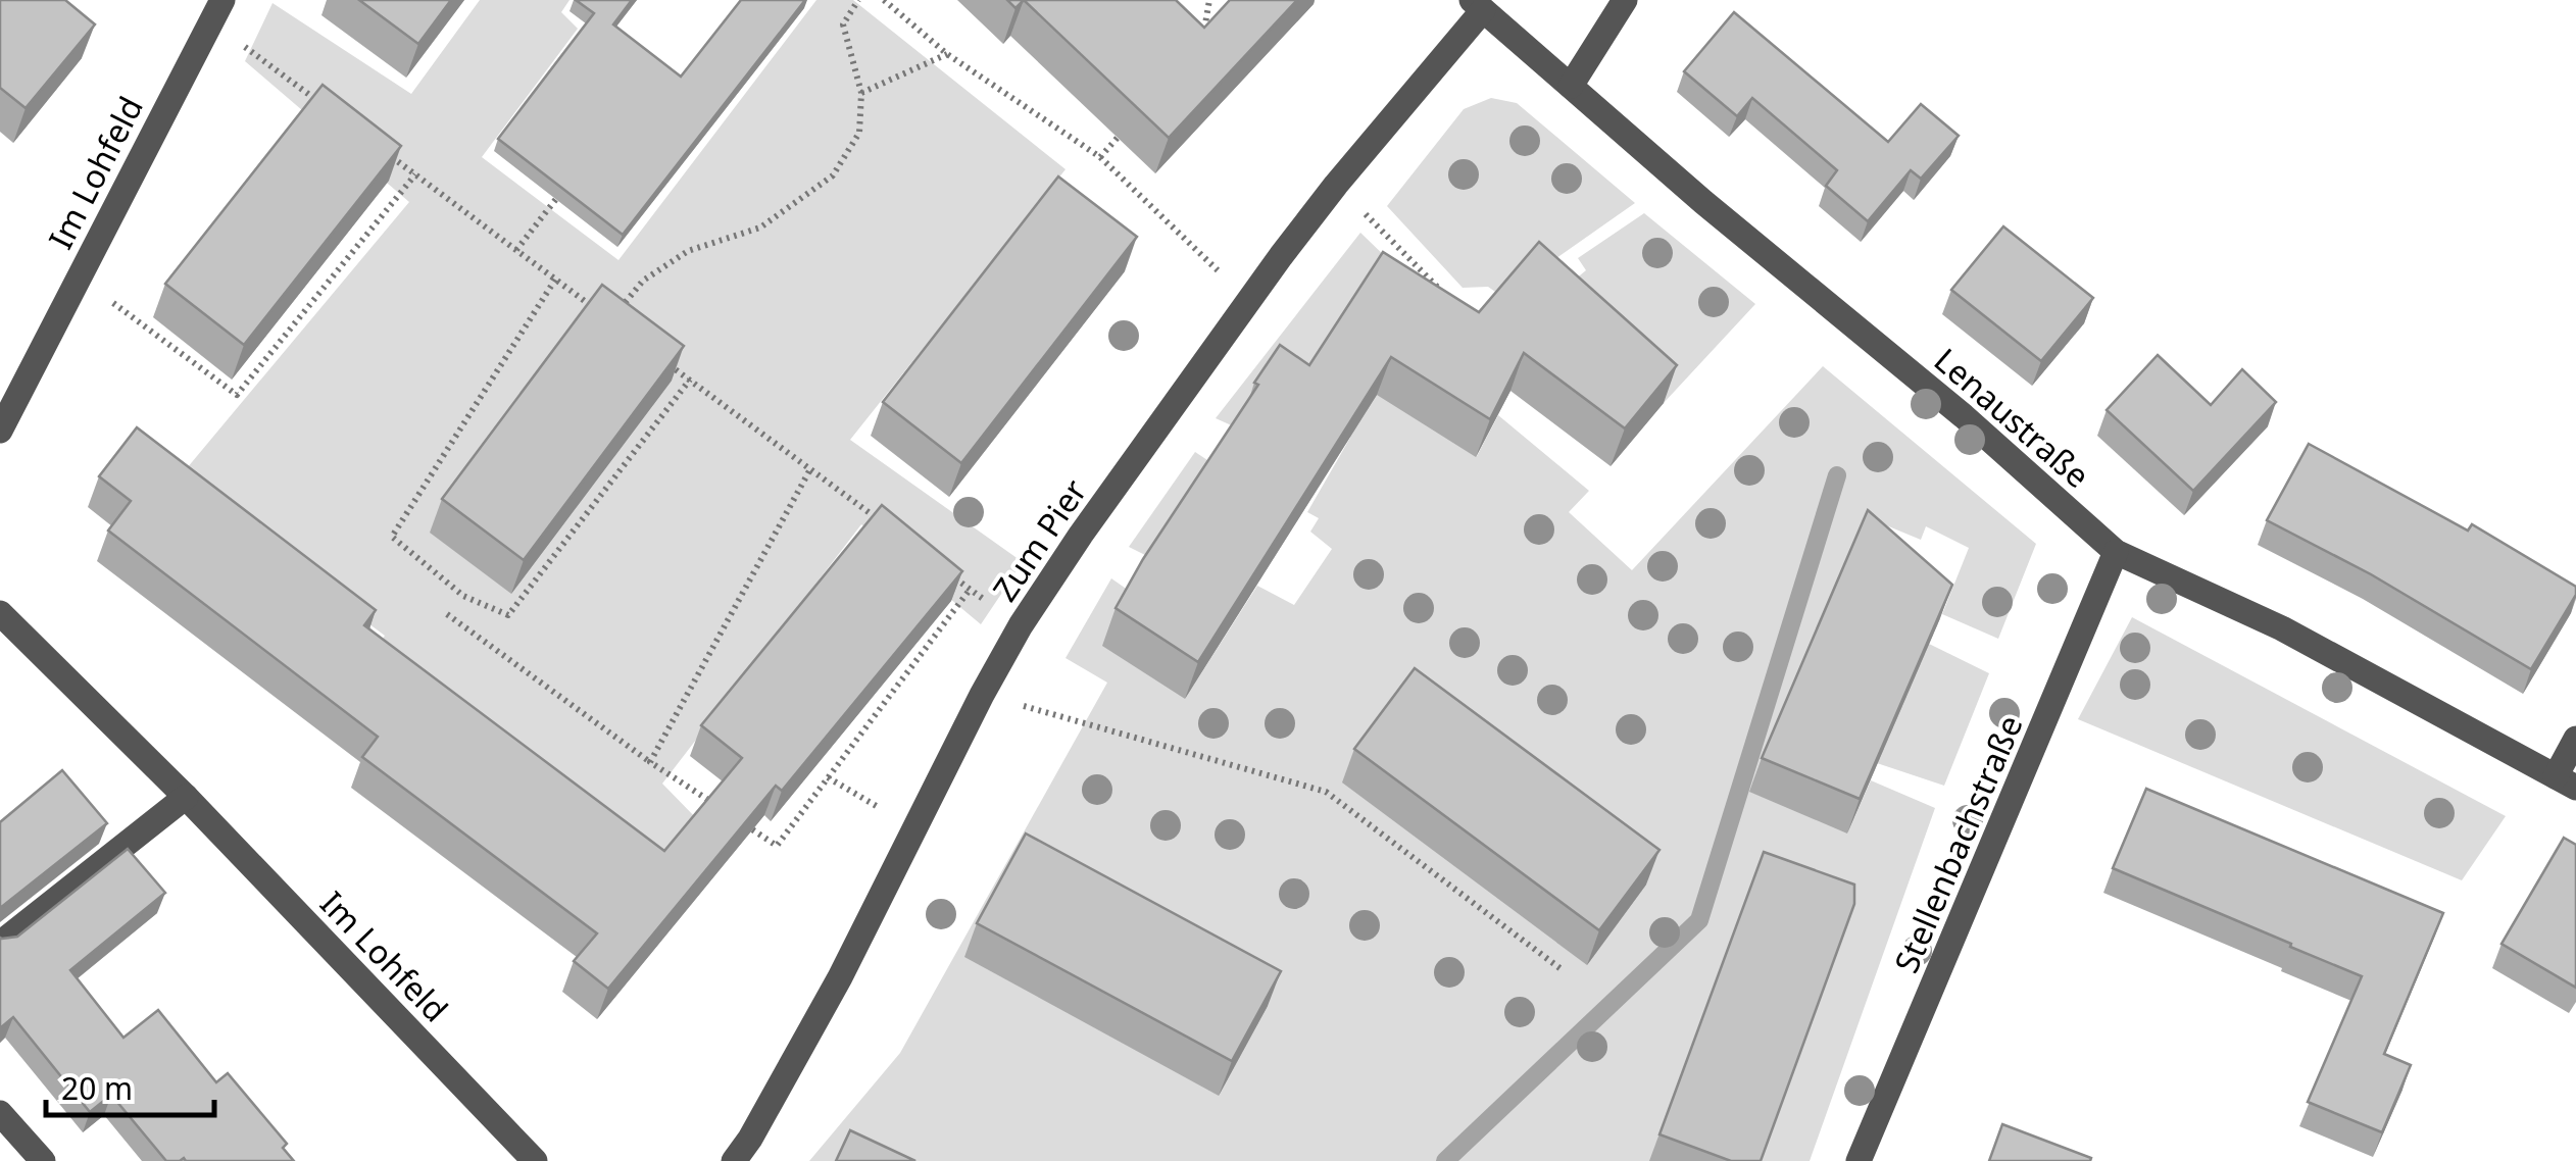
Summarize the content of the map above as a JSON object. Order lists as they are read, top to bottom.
{
  "streets": {
    "street": [
      "Im Lohfeld",
      "Lenaustraße",
      "Zum Pier",
      "Stellenbachstraße"
    ]
  },
  "crossings": [
    ["Lenaustraße", "Zum Pier"],
    ["Lenaustraße", "Stellenbachstraße"]
  ],
  "scale_bar": "20 m"
}
